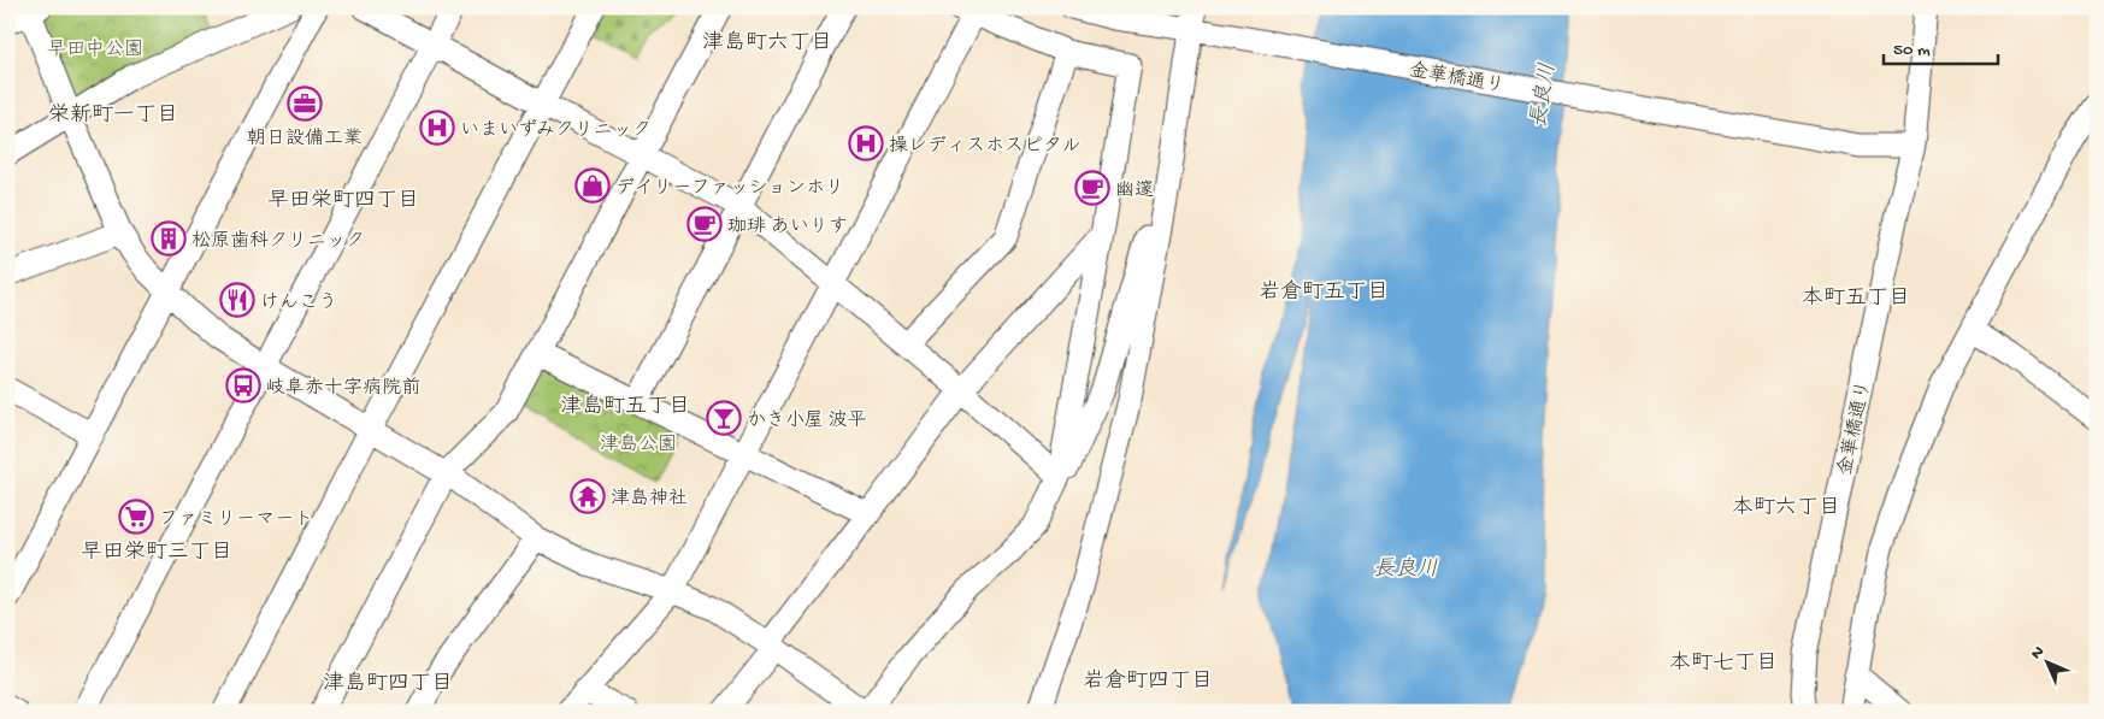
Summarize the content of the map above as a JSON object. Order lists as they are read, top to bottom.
{
  "streets": {
    "street": ["金華橋通り"]
  },
  "districts": [
    "津島町六丁目",
    "栄新町一丁目",
    "早田栄町四丁目",
    "岩倉町五丁目",
    "本町五丁目",
    "津島町五丁目",
    "本町六丁目",
    "早田栄町三丁目",
    "本町七丁目",
    "岩倉町四丁目",
    "津島町四丁目"
  ],
  "water": ["長良川"],
  "parks": ["早田中公園", "津島公園"],
  "places": {
    "office": ["朝日設備工業"],
    "hospital": ["いまいずみクリニック", "操レディスホスピタル"],
    "shop": ["デイリーファッションホリ"],
    "cafe": ["幽邃", "珈琲 あいりす"],
    "building": ["松原歯科クリニック"],
    "restaurant": ["けんこう"],
    "bus stop": ["岐阜赤十字病院前"],
    "bar": ["かき小屋 波平"],
    "temple": ["津島神社"],
    "supermarket": ["ファミリーマート"]
  },
  "scale_bar": "50 m",
  "north": "top left"
}
